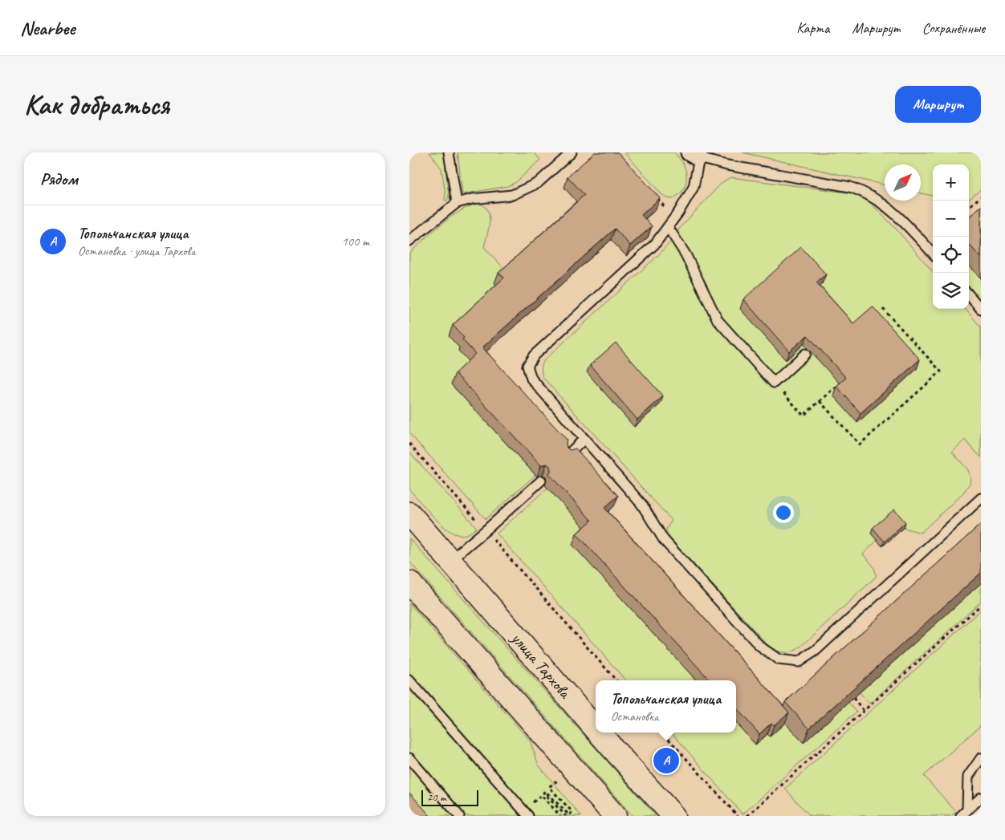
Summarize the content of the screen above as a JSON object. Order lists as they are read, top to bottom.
{
  "streets": {
    "main road": ["улица Тархова"]
  },
  "scale_bar": "20 m",
  "north": "top right",
  "page": {
    "header": "Nearbee",
    "nav": ["Карта", "Маршрут", "Сохранённые"],
    "buttons": "Маршрут",
    "title": "Как добраться",
    "heading": "Рядом",
    "map_buttons": ["+", "−"],
    "list": [
      {
        "mark": "A",
        "name": "Топольчанская улица",
        "note": "Остановка · улица Тархова",
        "value": "100 m"
      }
    ],
    "popup": ["Топольчанская улица", "Остановка"],
    "pins": "A",
    "scale": "20 m"
  }
}
